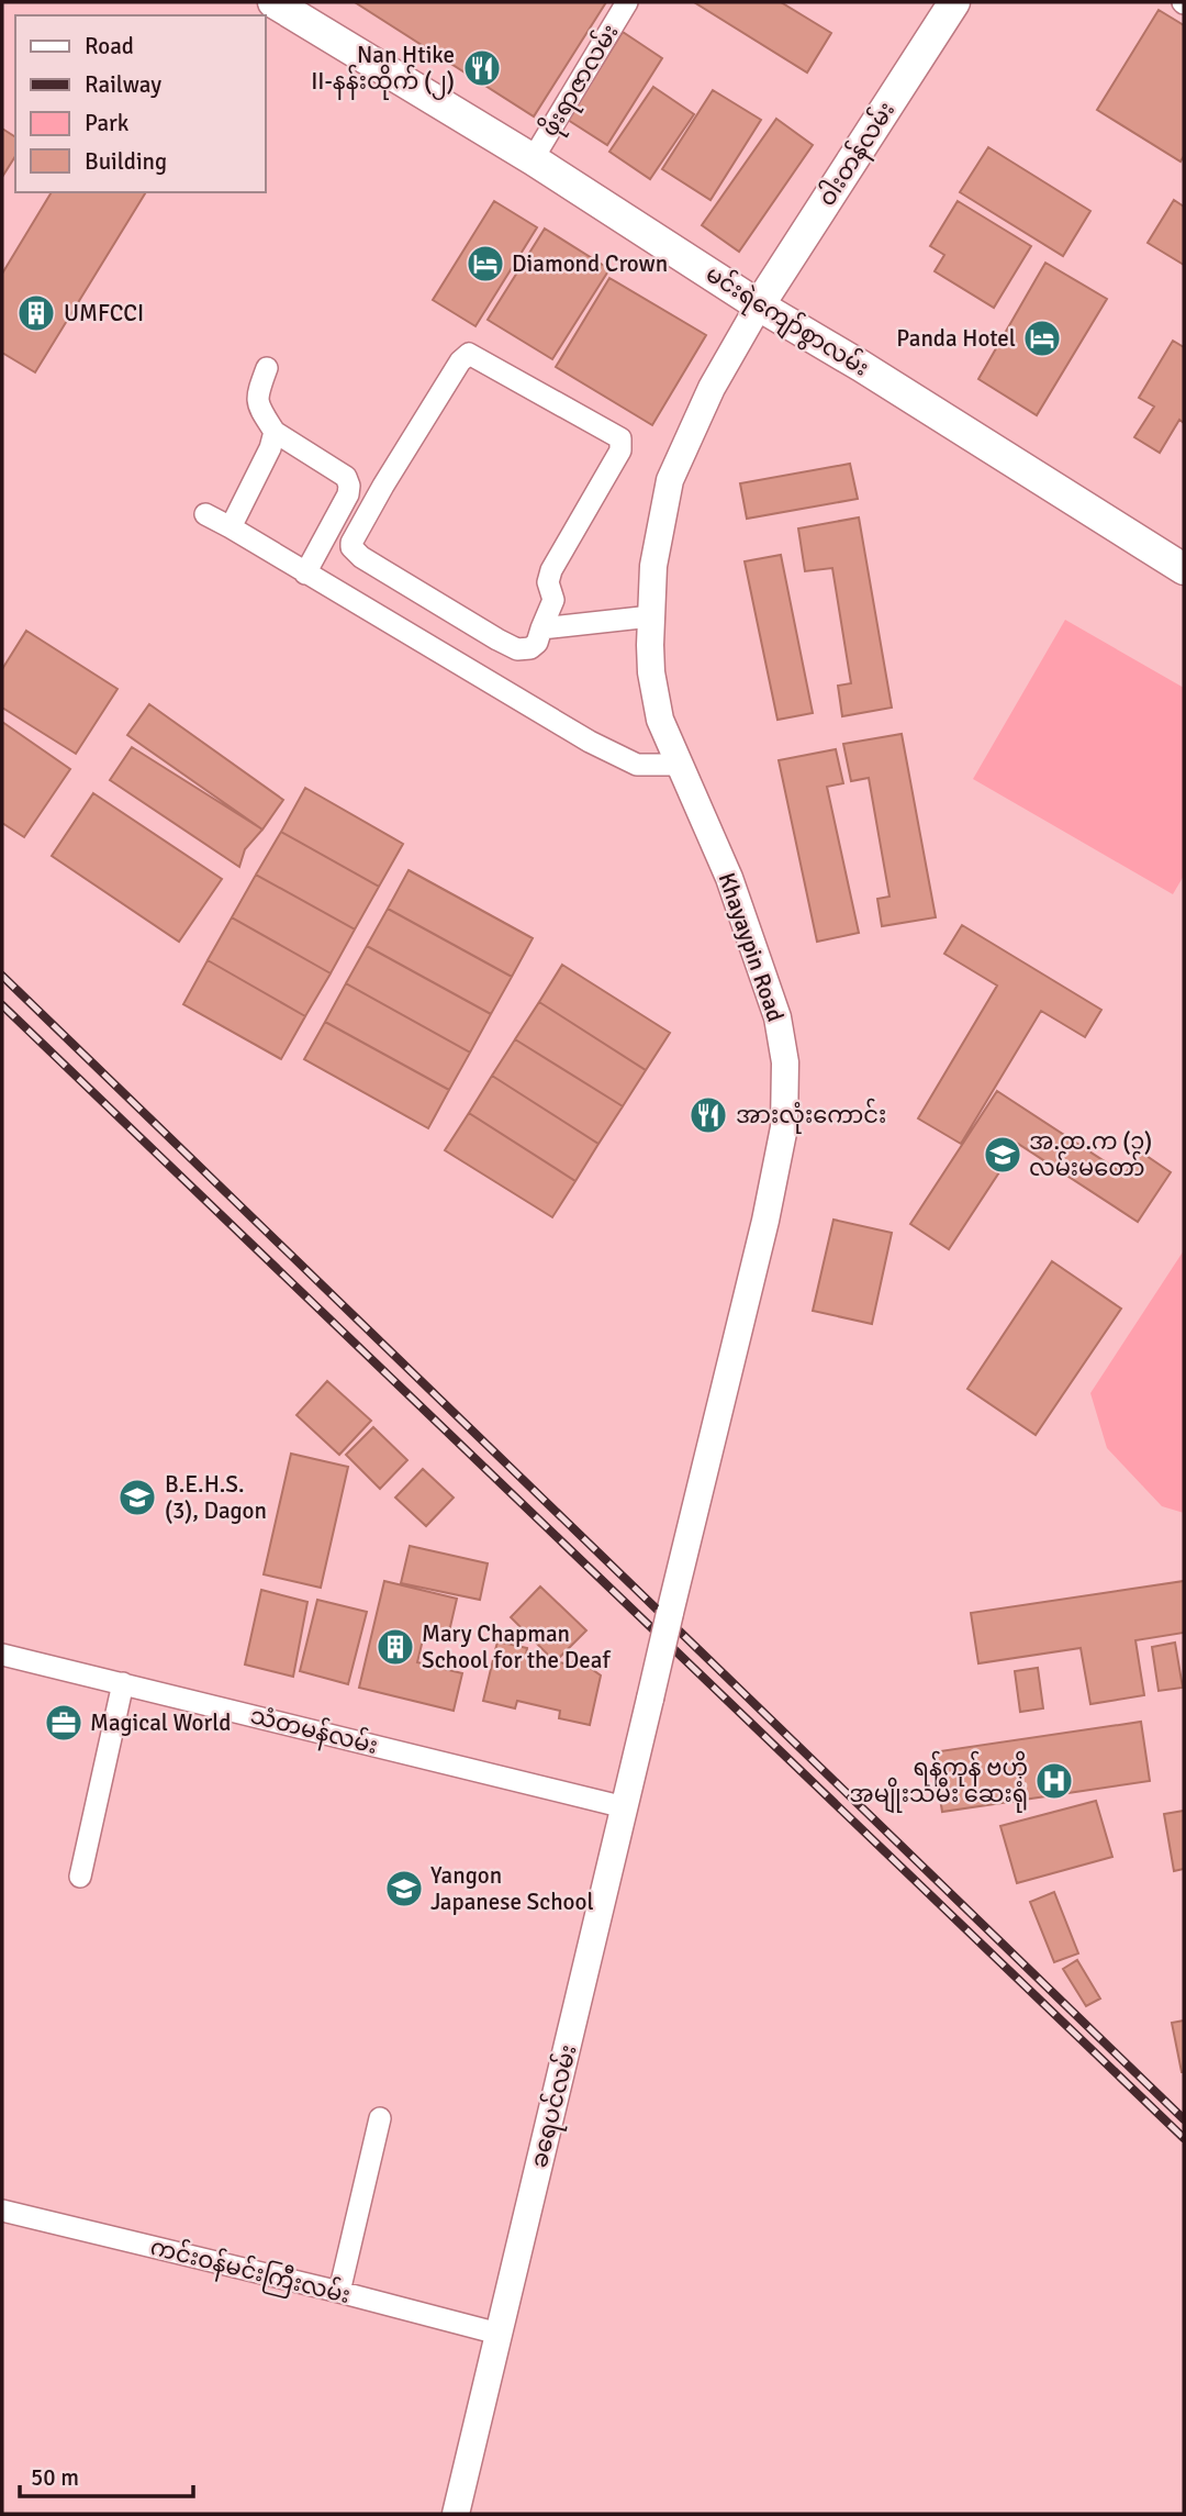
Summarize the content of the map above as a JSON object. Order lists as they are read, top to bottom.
{
  "streets": {
    "main road": ["ဝါးတန်လမ်း", "မင်းရဲကျော်စွာလမ်း"],
    "street": [
      "ဖိုးရာဇာလမ်း",
      "Khayaypin Road",
      "သံတမန်လမ်း",
      "ခရေပင်လမ်း",
      "ကင်းဝန်မင်းကြီးလမ်း"
    ]
  },
  "crossings": [
    ["ဖိုးရာဇာလမ်း", "မင်းရဲကျော်စွာလမ်း"],
    ["ဝါးတန်လမ်း", "မင်းရဲကျော်စွာလမ်း"],
    ["ဝါးတန်လမ်း", "Khayaypin Road"],
    ["မင်းရဲကျော်စွာလမ်း", "Khayaypin Road"],
    ["Khayaypin Road", "ခရေပင်လမ်း"],
    ["သံတမန်လမ်း", "ခရေပင်လမ်း"],
    ["ခရေပင်လမ်း", "ကင်းဝန်မင်းကြီးလမ်း"]
  ],
  "places": {
    "restaurant": ["Nan Htike II-နန်းထိုက် (၂)", "အားလုံးကောင်း"],
    "hotel": ["Diamond Crown", "Panda Hotel"],
    "building": ["UMFCCI", "Mary Chapman School for the Deaf"],
    "school or university": ["အ.ထ.က (၁) လမ်းမတော်", "B.E.H.S. (3), Dagon", "Yangon Japanese School"],
    "office": ["Magical World"],
    "hospital": ["ရန်ကုန် ဗဟို အမျိုးသမီး ဆေးရုံ"]
  },
  "legend": [
    "Road",
    "Railway",
    "Park",
    "Building"
  ],
  "scale_bar": "50 m"
}
